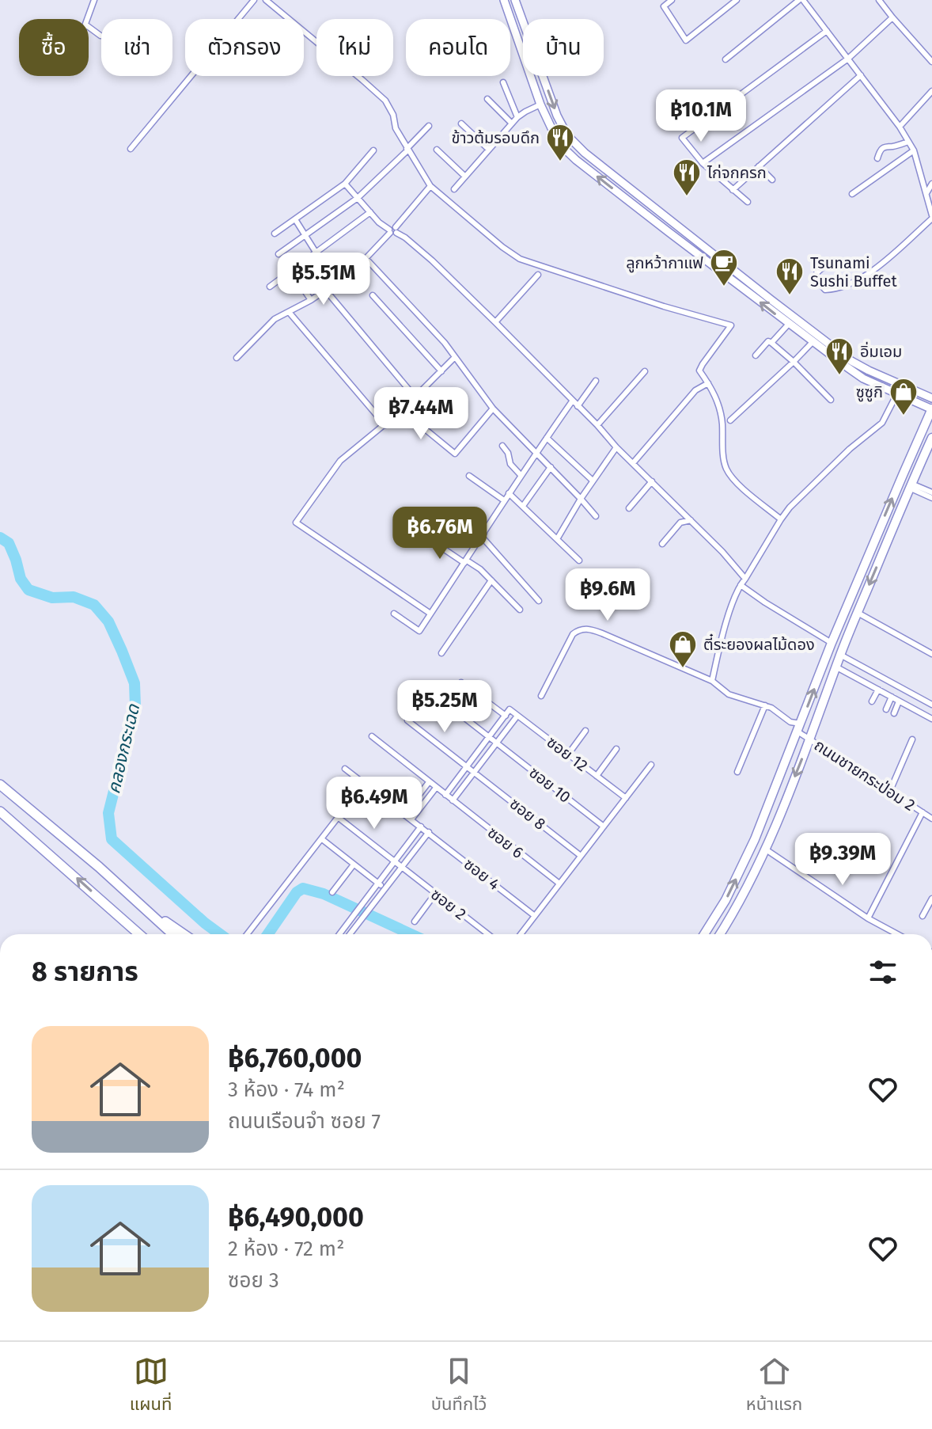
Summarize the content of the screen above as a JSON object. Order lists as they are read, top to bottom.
{
  "streets": {
    "street": [
      "ซอย 12",
      "ถนนชายกระป่อม 2",
      "ซอย 10",
      "ซอย 8",
      "ซอย 6",
      "ซอย 4",
      "ซอย 2"
    ]
  },
  "water": ["คลองกระเฉด"],
  "places": {
    "restaurant": [
      "ข้าวต้มรอบดึก",
      "ไก่จกครก",
      "Tsunami Sushi Buffet",
      "อิ่มเอม"
    ],
    "cafe": ["ลูกหว้ากาแฟ"],
    "shop": ["ซูซูกิ", "ตี๋ระยองผลไม้ดอง"]
  },
  "page": {
    "chip": [
      "ซื้อ",
      "เช่า",
      "ตัวกรอง",
      "ใหม่",
      "คอนโด",
      "บ้าน"
    ],
    "price": [
      "฿10.1M",
      "฿5.51M",
      "฿7.44M",
      "฿6.76M",
      "฿9.6M",
      "฿5.25M",
      "฿6.49M",
      "฿9.39M"
    ],
    "heading": "8 รายการ",
    "list": [
      {
        "name": "฿6,760,000",
        "note": "3 ห้อง · 74 m² · ถนนเรือนจำ ซอย 7"
      },
      {
        "name": "฿6,490,000",
        "note": "2 ห้อง · 72 m² · ซอย 3"
      }
    ],
    "tabs": ["แผนที่", "บันทึกไว้", "หน้าแรก"]
  }
}
